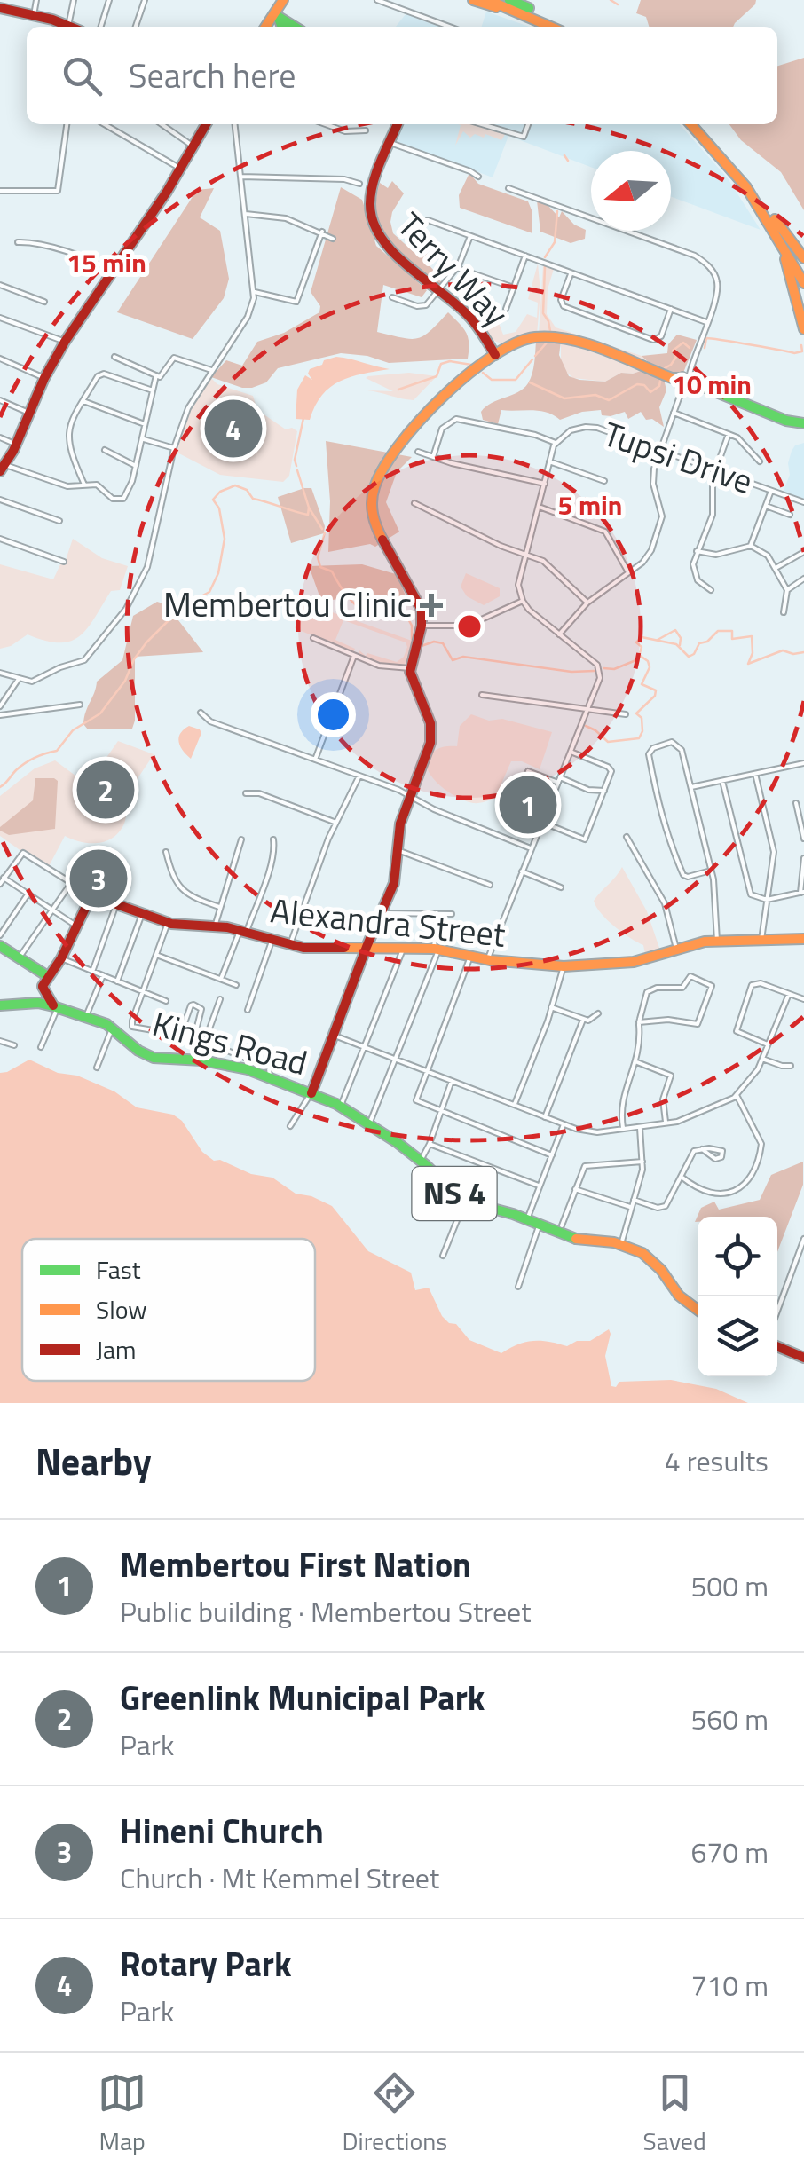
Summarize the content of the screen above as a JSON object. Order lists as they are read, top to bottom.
{
  "streets": {
    "main road": [
      "Terry Way",
      "Alexandra Street",
      "Kings Road",
      "NS 4"
    ],
    "street": ["Tupsi Drive"]
  },
  "places": {
    "health": ["Membertou Clinic"]
  },
  "legend": ["Fast", "Slow", "Jam"],
  "north": "left",
  "page": {
    "search": "Search here",
    "pins": [
      "4",
      "2",
      "1",
      "3"
    ],
    "heading": ["Nearby", "4 results"],
    "list": [
      {
        "mark": "1",
        "name": "Membertou First Nation",
        "note": "Public building · Membertou Street",
        "value": "500 m"
      },
      {
        "mark": "2",
        "name": "Greenlink Municipal Park",
        "note": "Park",
        "value": "560 m"
      },
      {
        "mark": "3",
        "name": "Hineni Church",
        "note": "Church · Mt Kemmel Street",
        "value": "670 m"
      },
      {
        "mark": "4",
        "name": "Rotary Park",
        "note": "Park",
        "value": "710 m"
      }
    ],
    "nav": ["Map", "Directions", "Saved"]
  },
  "rings": ["15 min", "10 min", "5 min"]
}
